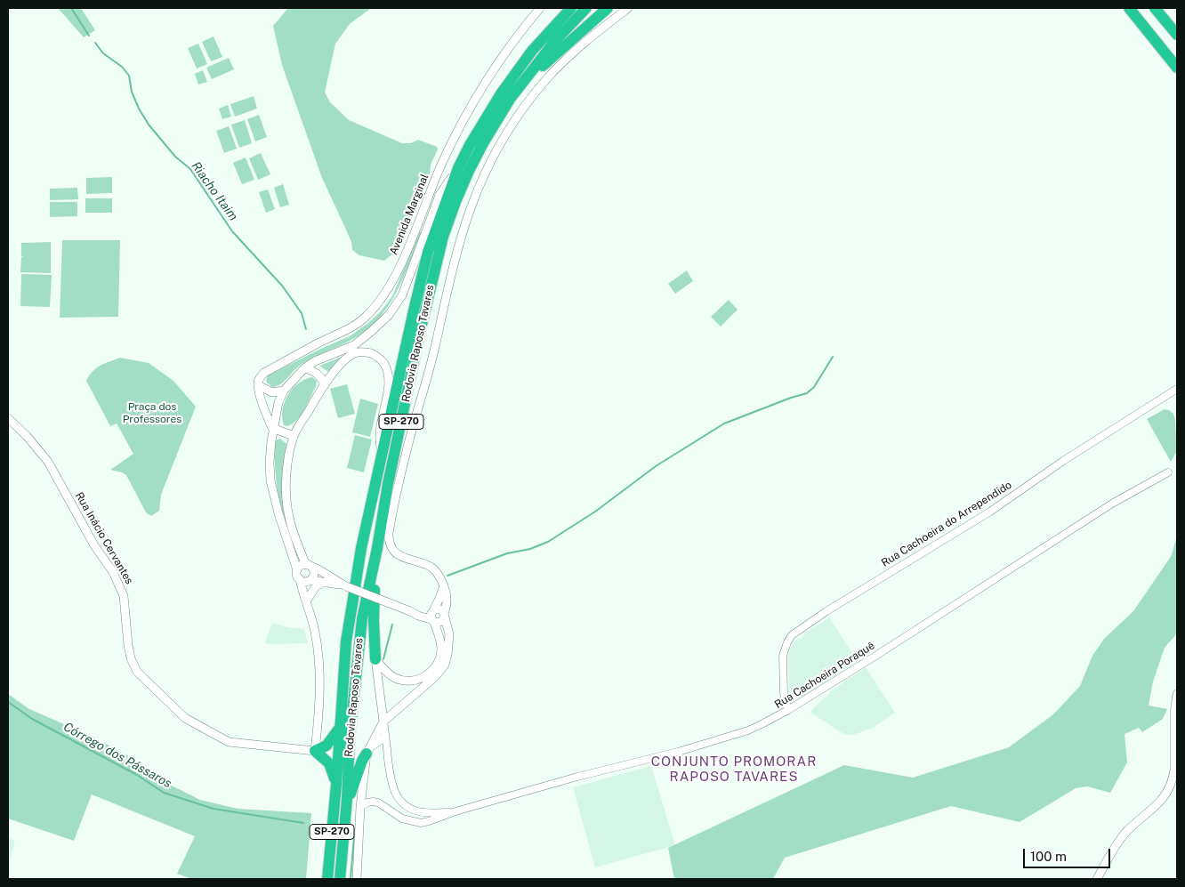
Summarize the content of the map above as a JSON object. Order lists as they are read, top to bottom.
{
  "streets": {
    "highway": ["Rodovia Raposo Tavares", "SP-270"],
    "main road": ["Avenida Marginal", "Rua Inácio Cervantes"],
    "street": ["Rua Cachoeira do Arrependido", "Rua Cachoeira Poraquê"]
  },
  "crossings": [
    ["Avenida Marginal", "Rodovia Raposo Tavares"],
    ["Rodovia Raposo Tavares", "Rua Cachoeira Poraquê"],
    ["Rua Cachoeira do Arrependido", "Rua Cachoeira Poraquê"]
  ],
  "districts": ["CONJUNTO PROMORAR RAPOSO TAVARES"],
  "water": ["Riacho Itaim", "Córrego dos Pássaros"],
  "parks": ["Praça dos Professores"],
  "scale_bar": "100 m"
}
